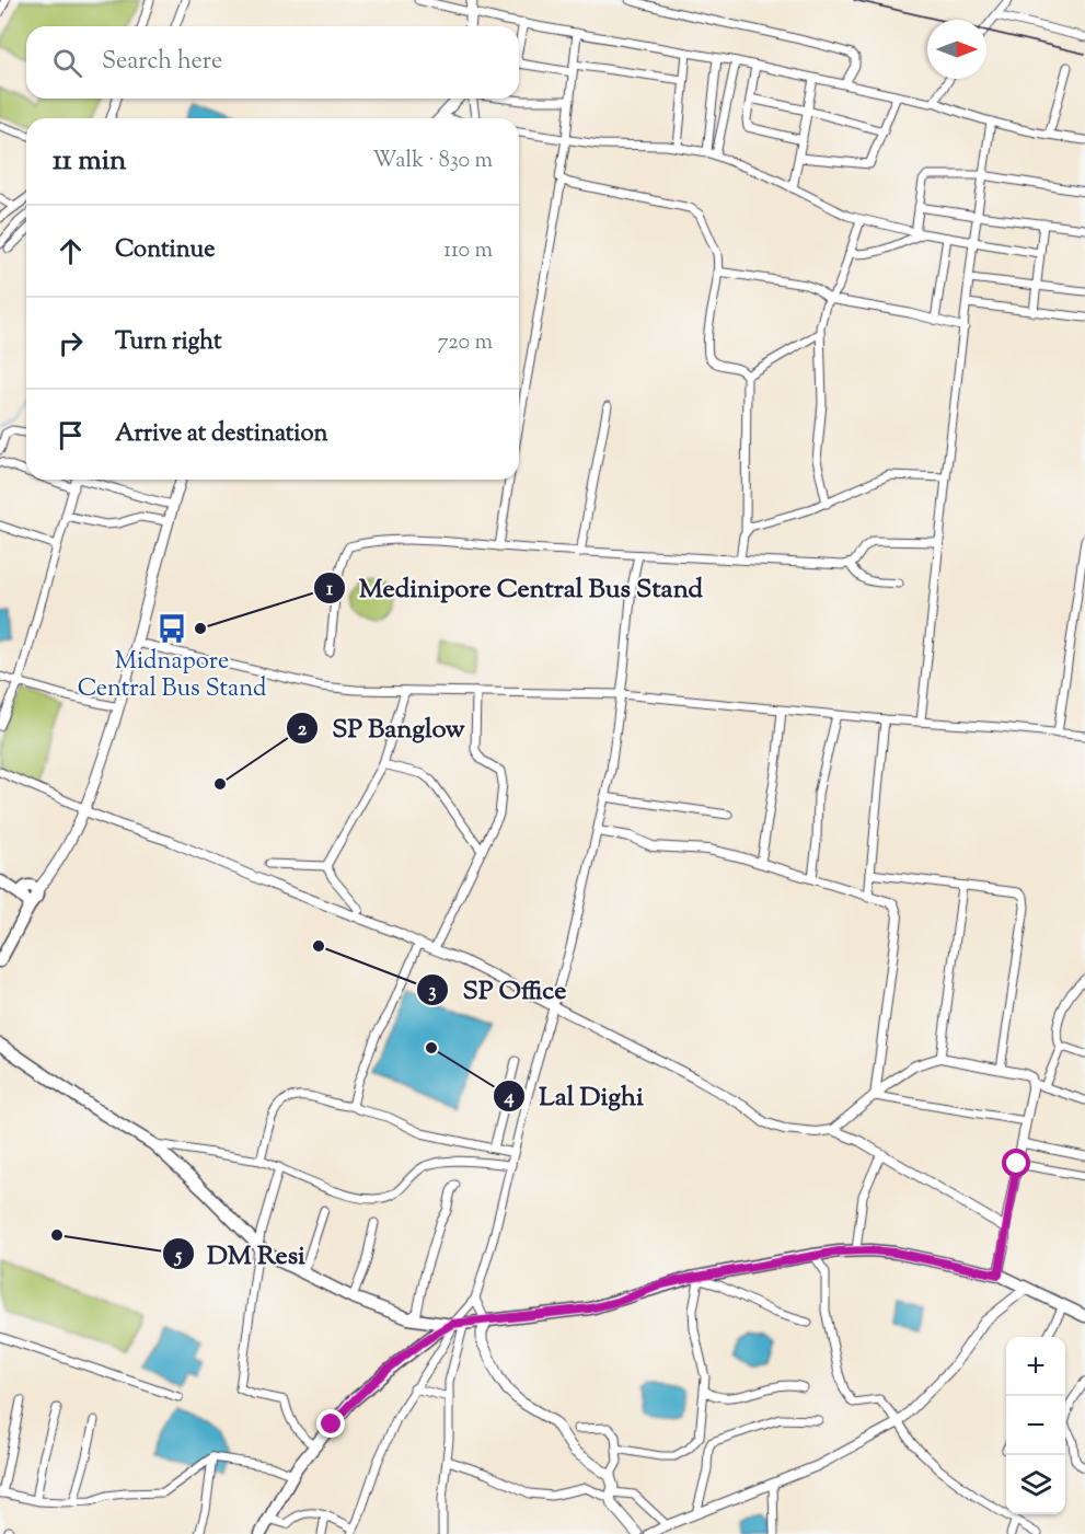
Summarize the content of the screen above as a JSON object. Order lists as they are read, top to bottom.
{
  "places": {
    "bus stop": ["Midnapore Central Bus Stand"],
    "other": [
      "Medinipore Central Bus Stand",
      "SP Banglow",
      "SP Office",
      "Lal Dighi",
      "DM Resi"
    ]
  },
  "north": "right",
  "page": {
    "search": "Search here",
    "heading": ["11 min", "Walk · 830 m"],
    "list": [
      ["Continue", "110 m"],
      ["Turn right", "720 m"],
      "Arrive at destination"
    ],
    "map_buttons": ["+", "−"]
  }
}
